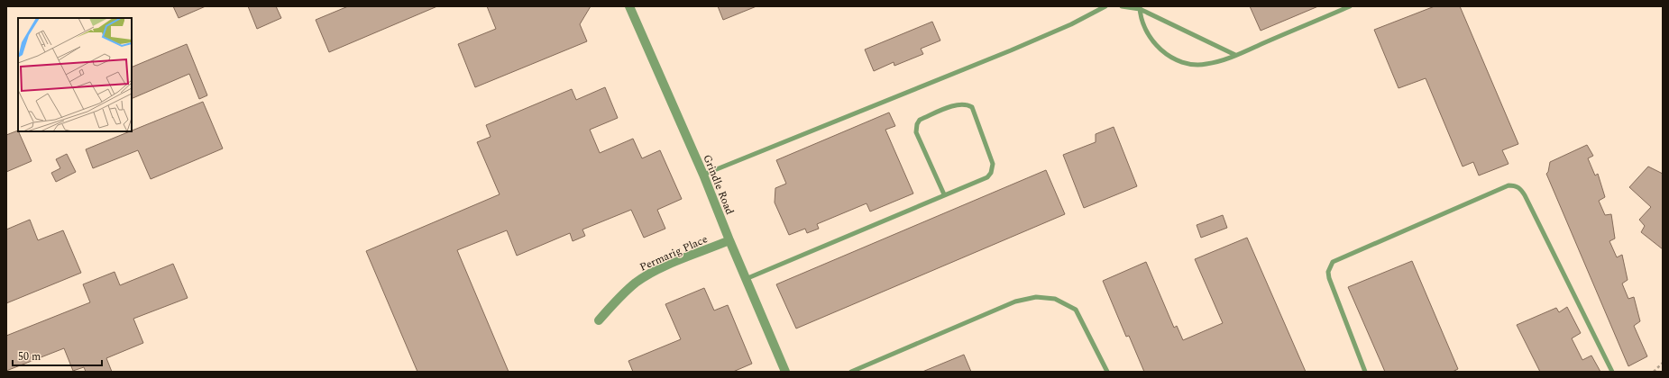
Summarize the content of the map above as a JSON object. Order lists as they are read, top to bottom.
{
  "streets": {
    "street": ["Grindle Road", "Permarig Place"]
  },
  "crossings": [
    ["Grindle Road", "Permarig Place"]
  ],
  "scale_bar": "50 m"
}
